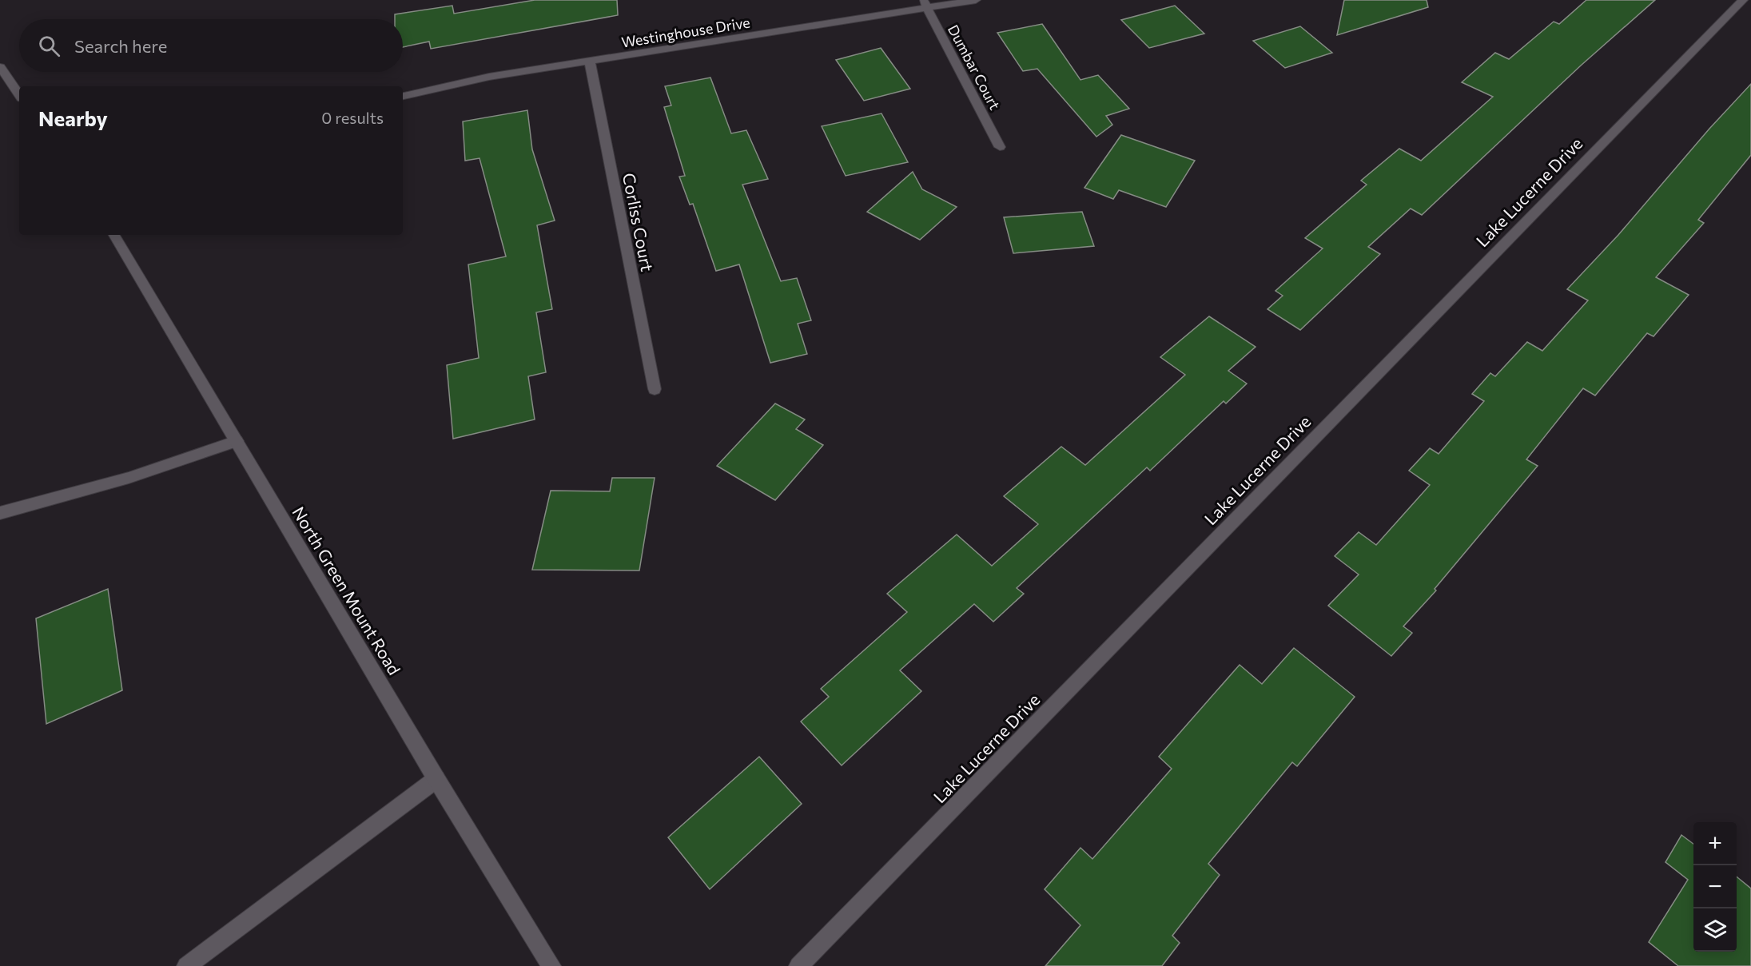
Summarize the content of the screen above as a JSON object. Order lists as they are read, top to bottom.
{
  "streets": {
    "street": [
      "Westinghouse Drive",
      "Dumbar Court",
      "Lake Lucerne Drive",
      "Corliss Court",
      "North Green Mount Road"
    ]
  },
  "crossings": [
    ["Westinghouse Drive", "Dumbar Court"],
    ["Westinghouse Drive", "Corliss Court"]
  ],
  "page": {
    "search": "Search here",
    "heading": ["Nearby", "0 results"],
    "map_buttons": ["+", "−"]
  }
}
